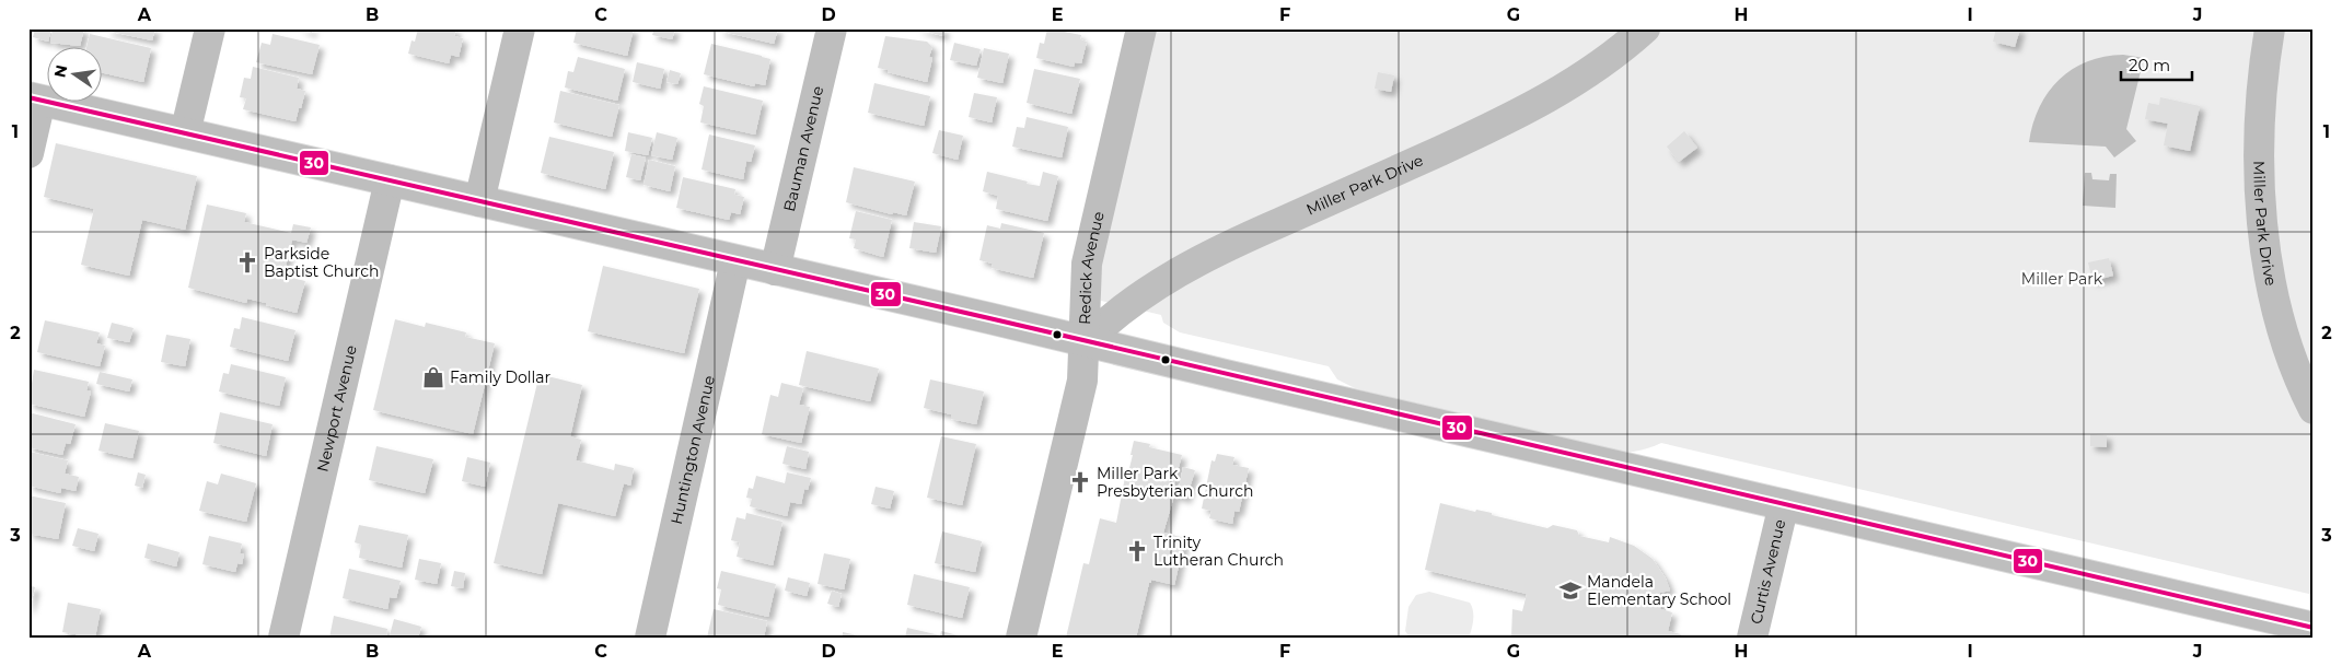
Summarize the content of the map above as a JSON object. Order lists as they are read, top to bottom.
{
  "streets": {
    "main road": [
      "Bauman Avenue",
      "Miller Park Drive",
      "Redick Avenue",
      "Newport Avenue",
      "Huntington Avenue",
      "Curtis Avenue"
    ]
  },
  "crossings": [
    ["Miller Park Drive", "Redick Avenue"]
  ],
  "parks": ["Miller Park"],
  "places": {
    "church": ["Parkside Baptist Church", "Miller Park Presbyterian Church", "Trinity Lutheran Church"],
    "shop": ["Family Dollar"],
    "school or university": ["Mandela Elementary School"]
  },
  "lines": ["transit line 30"],
  "scale_bar": "20 m",
  "north": "left",
  "grid": {
    "columns": [
      "A",
      "B",
      "C",
      "D",
      "E",
      "F",
      "G",
      "H",
      "I",
      "J"
    ],
    "rows": ["1", "2", "3"]
  }
}
